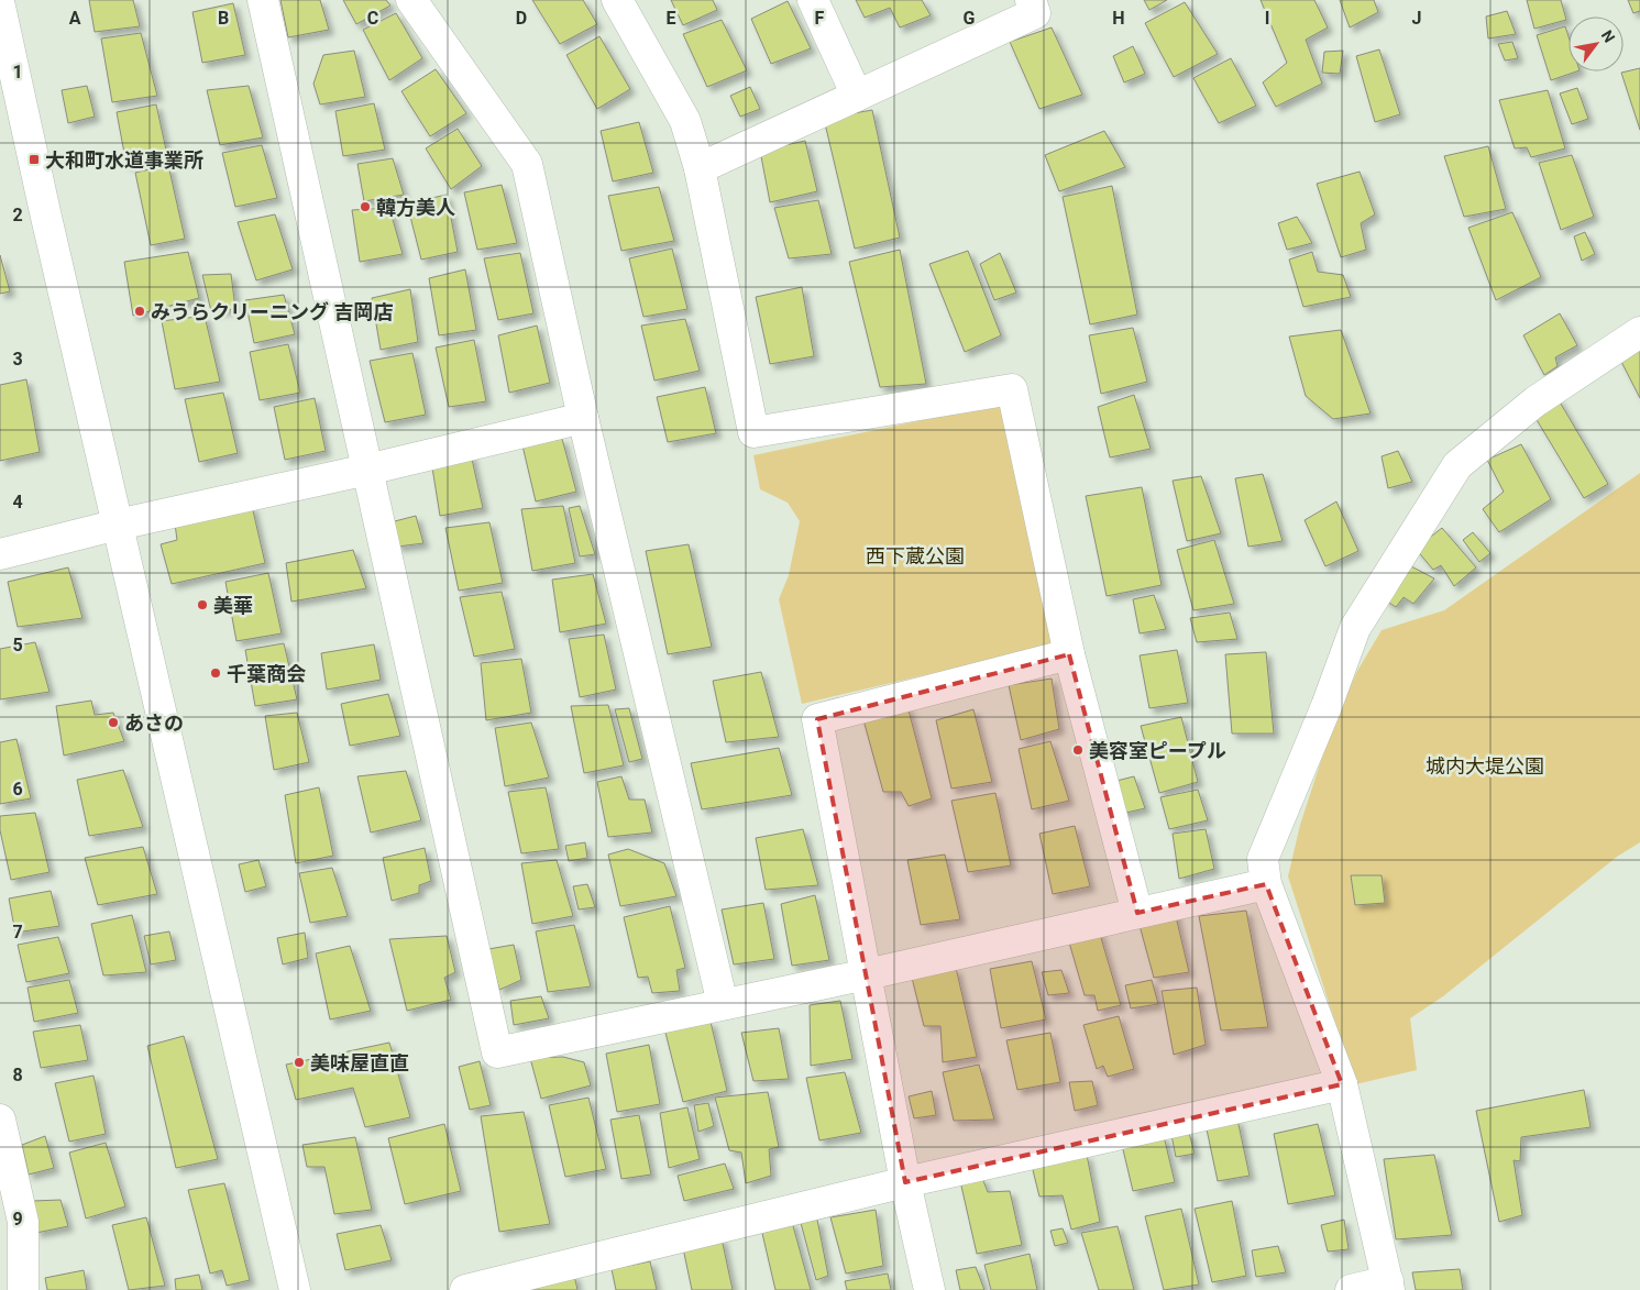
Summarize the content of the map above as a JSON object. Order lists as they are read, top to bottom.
{
  "parks": ["西下蔵公園", "城内大堤公園"],
  "places": {
    "transit": ["大和町水道事業所"],
    "other": [
      "韓方美人",
      "みうらクリーニング 吉岡店",
      "美華",
      "千葉商会",
      "あさの",
      "美容室ピープル",
      "美味屋直直"
    ]
  },
  "north": "top right",
  "grid": {
    "columns": [
      "A",
      "B",
      "C",
      "D",
      "E",
      "F",
      "G",
      "H",
      "I",
      "J"
    ],
    "rows": [
      "1",
      "2",
      "3",
      "4",
      "5",
      "6",
      "7",
      "8",
      "9"
    ]
  }
}
